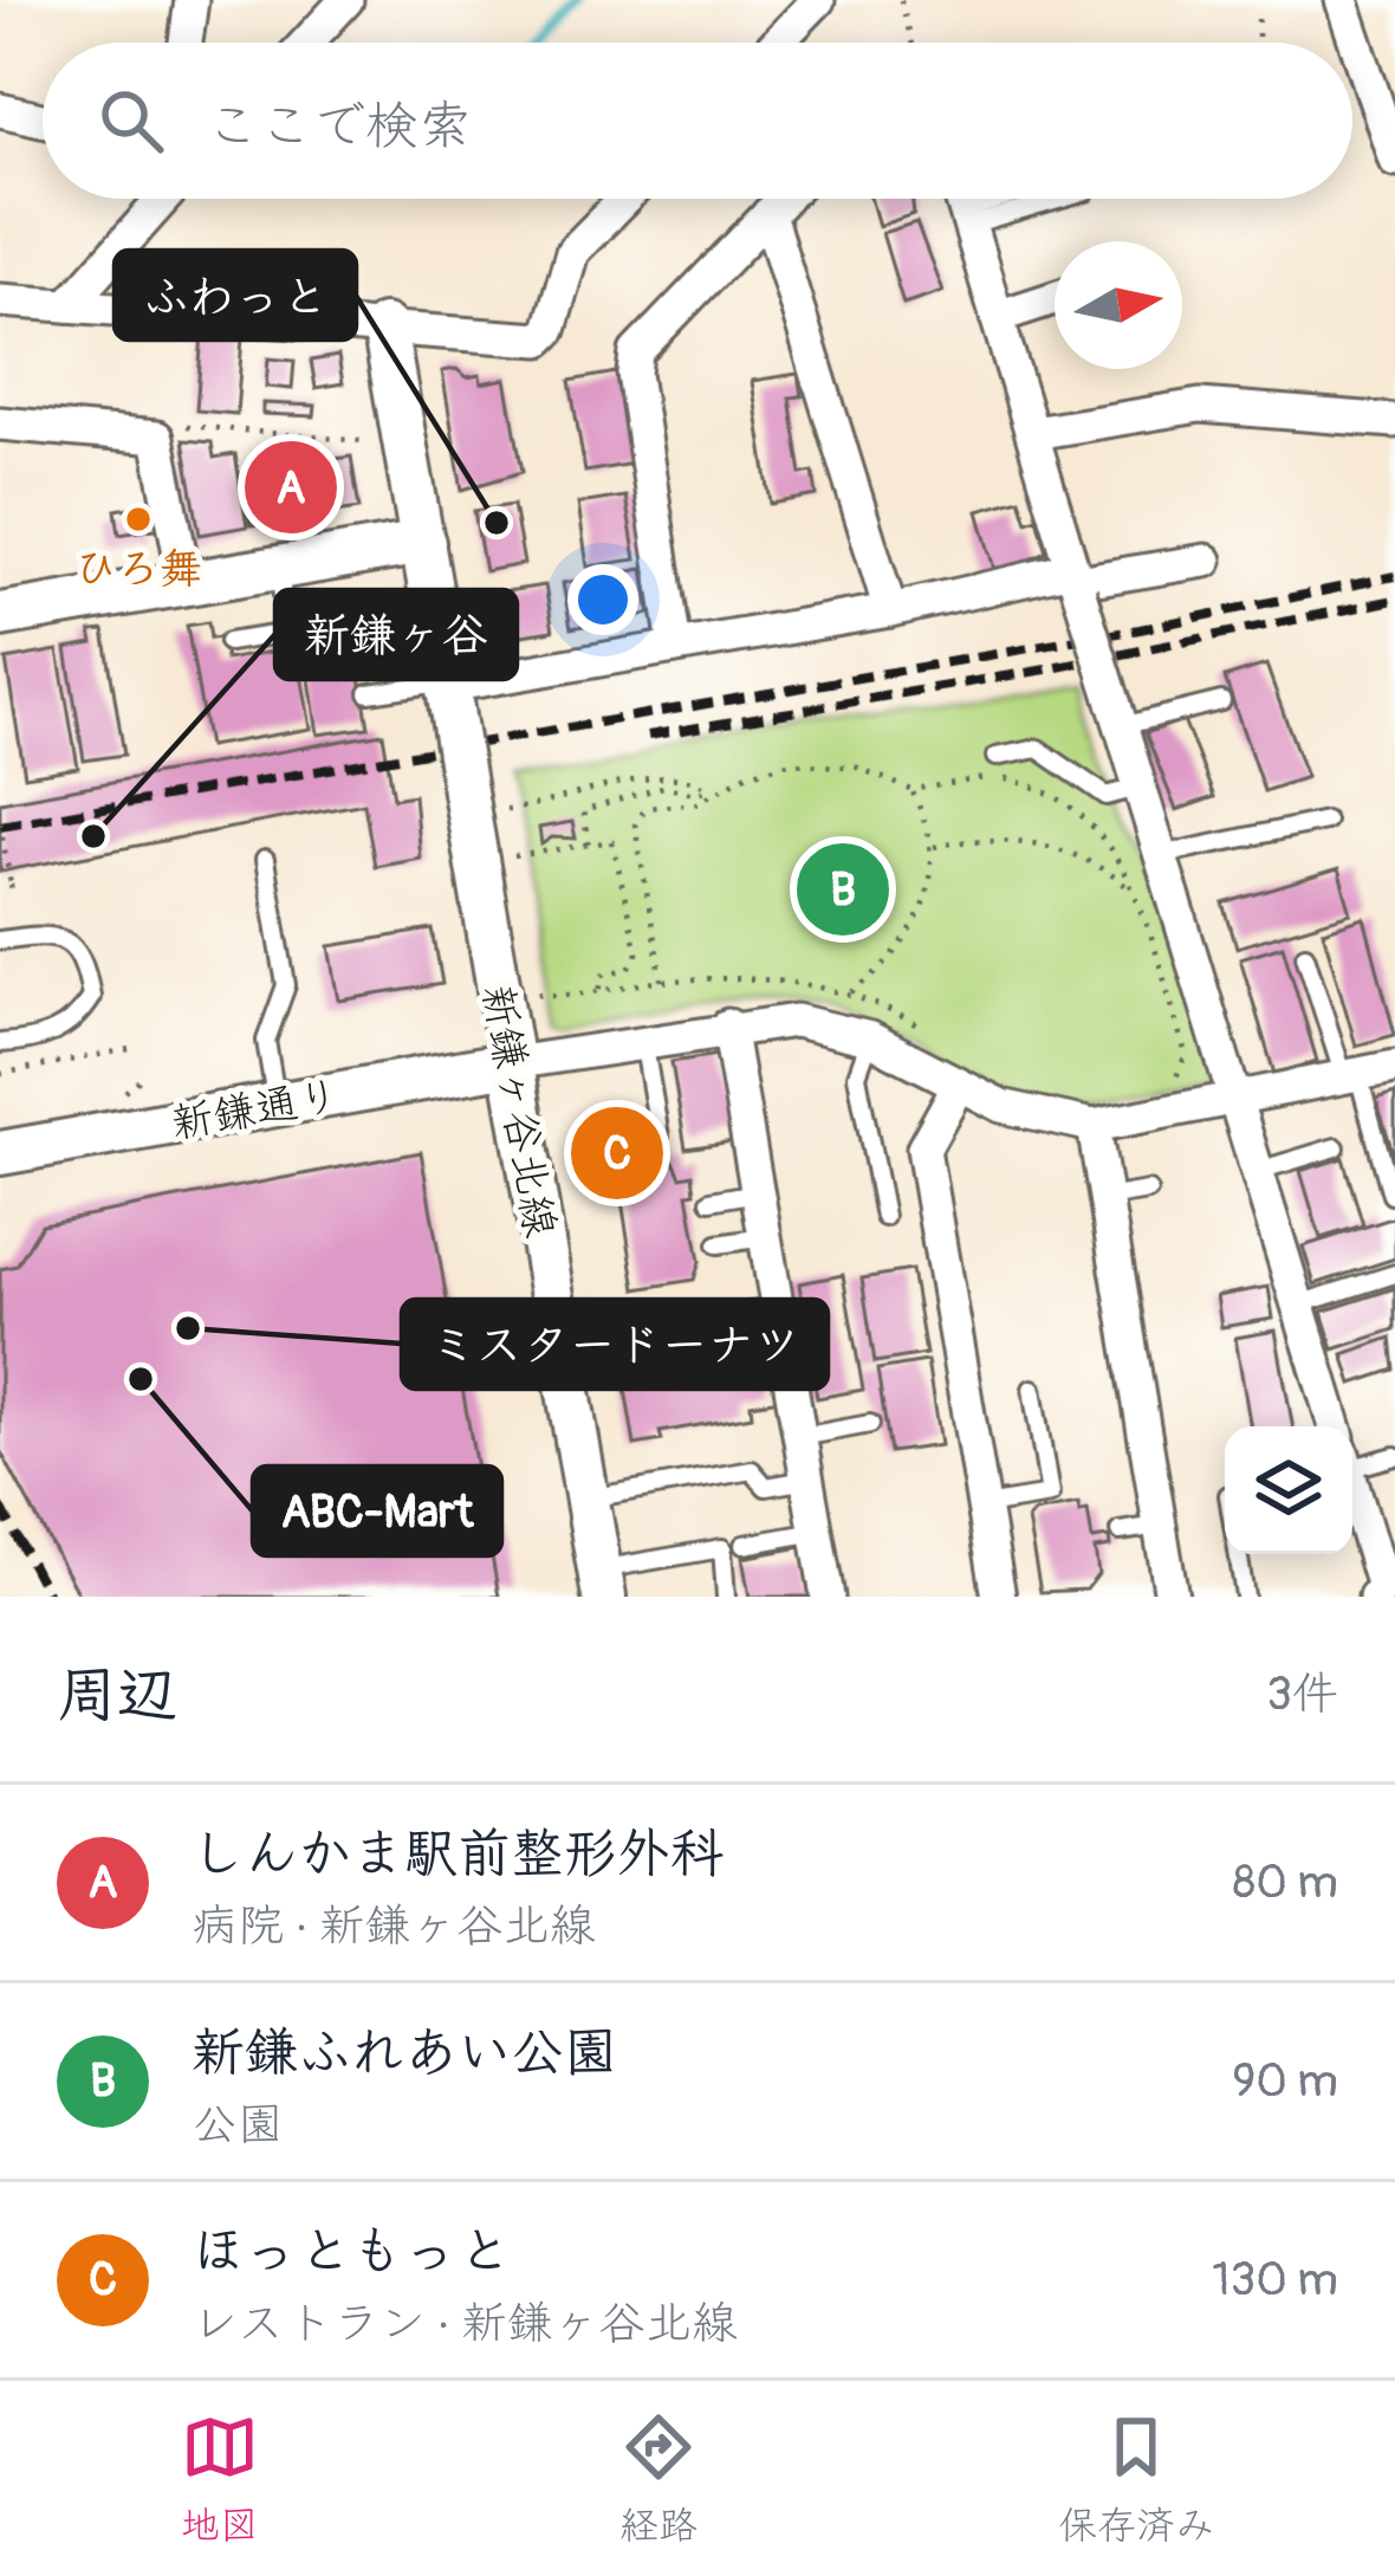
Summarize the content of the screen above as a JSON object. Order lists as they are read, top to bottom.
{
  "streets": {
    "street": ["新鎌通り", "新鎌ヶ谷北線"]
  },
  "crossings": [
    ["新鎌通り", "新鎌ヶ谷北線"]
  ],
  "places": [
    "ひろ舞",
    "ふわっと",
    "新鎌ヶ谷",
    "ミスタードーナツ",
    "ABC-Mart"
  ],
  "north": "right",
  "page": {
    "search": "ここで検索",
    "pins": ["A", "B", "C"],
    "heading": ["周辺", "3件"],
    "list": [
      {
        "mark": "A",
        "name": "しんかま駅前整形外科",
        "note": "病院 · 新鎌ヶ谷北線",
        "value": "80 m"
      },
      {
        "mark": "B",
        "name": "新鎌ふれあい公園",
        "note": "公園",
        "value": "90 m"
      },
      {
        "mark": "C",
        "name": "ほっともっと",
        "note": "レストラン · 新鎌ヶ谷北線",
        "value": "130 m"
      }
    ],
    "nav": ["地図", "経路", "保存済み"]
  }
}
